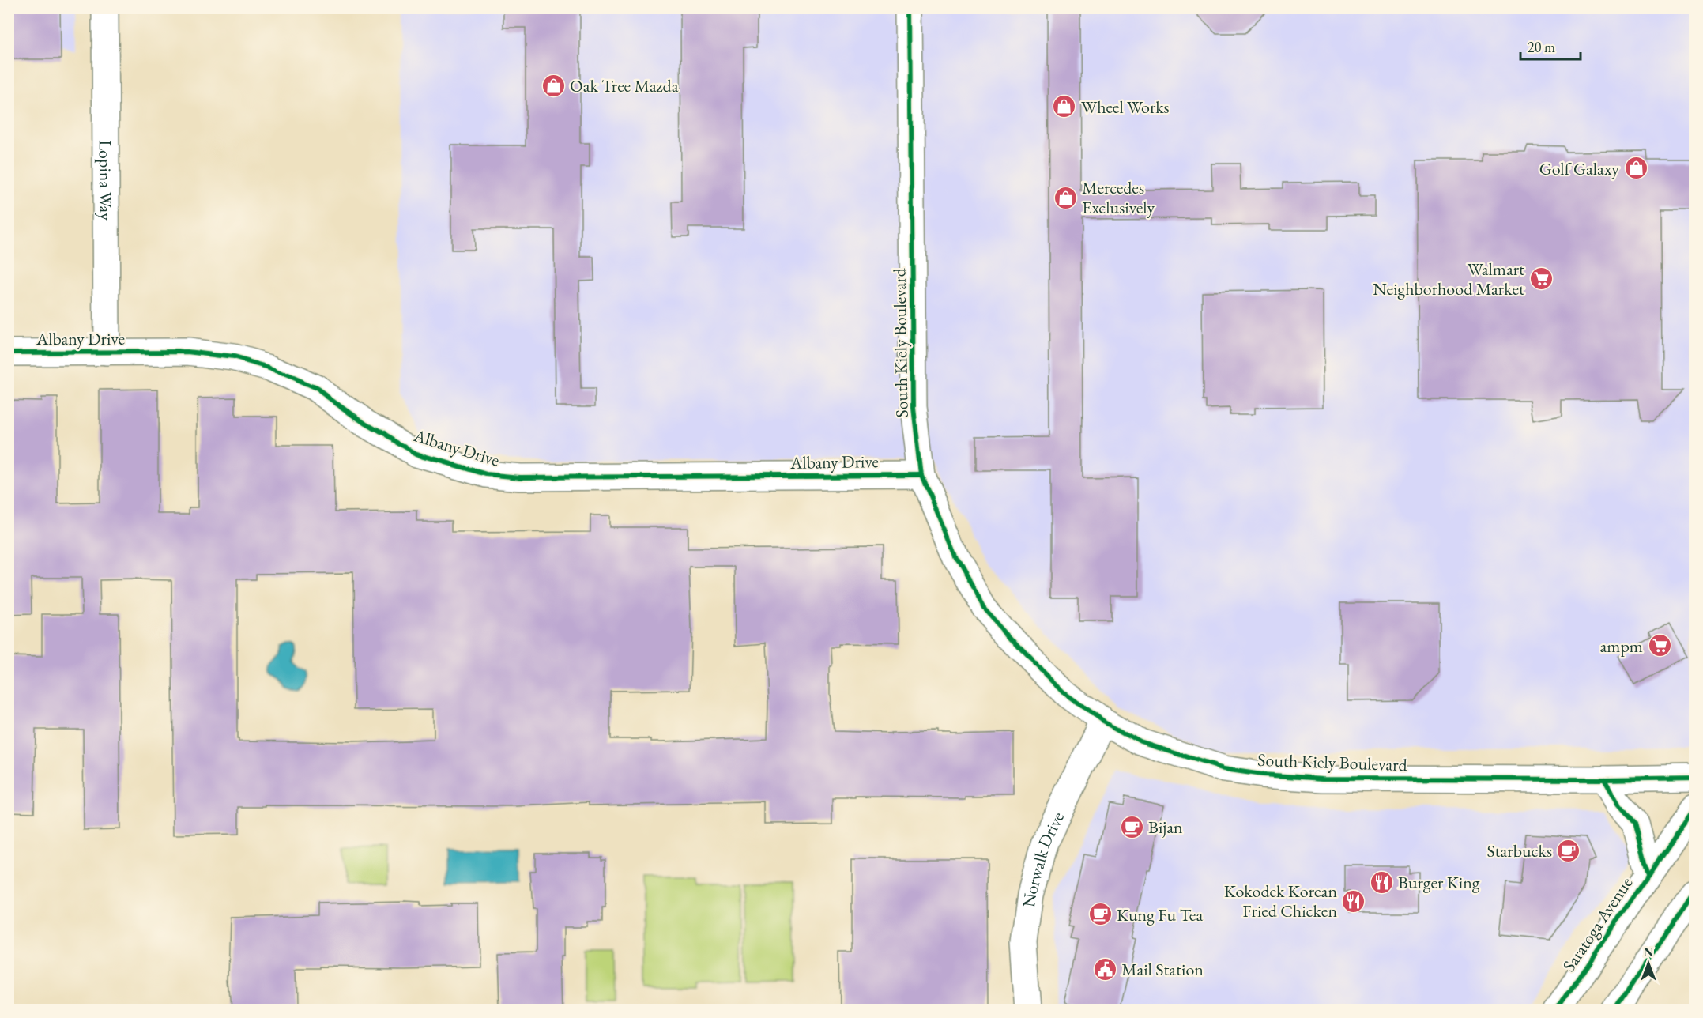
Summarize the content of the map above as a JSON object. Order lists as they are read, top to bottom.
{
  "streets": {
    "main road": [
      "Lopina Way",
      "Albany Drive",
      "South Kiely Boulevard",
      "Norwalk Drive",
      "Saratoga Avenue"
    ]
  },
  "crossings": [
    ["Lopina Way", "Albany Drive"],
    ["Albany Drive", "South Kiely Boulevard"],
    ["South Kiely Boulevard", "Norwalk Drive"]
  ],
  "places": {
    "shop": [
      "Oak Tree Mazda",
      "Wheel Works",
      "Golf Galaxy",
      "Mercedes Exclusively"
    ],
    "supermarket": ["Walmart Neighborhood Market", "ampm"],
    "cafe": ["Bijan", "Starbucks", "Kung Fu Tea"],
    "restaurant": ["Burger King", "Kokodek Korean Fried Chicken"],
    "public building": ["Mail Station"]
  },
  "scale_bar": "20 m",
  "north": "top"
}
